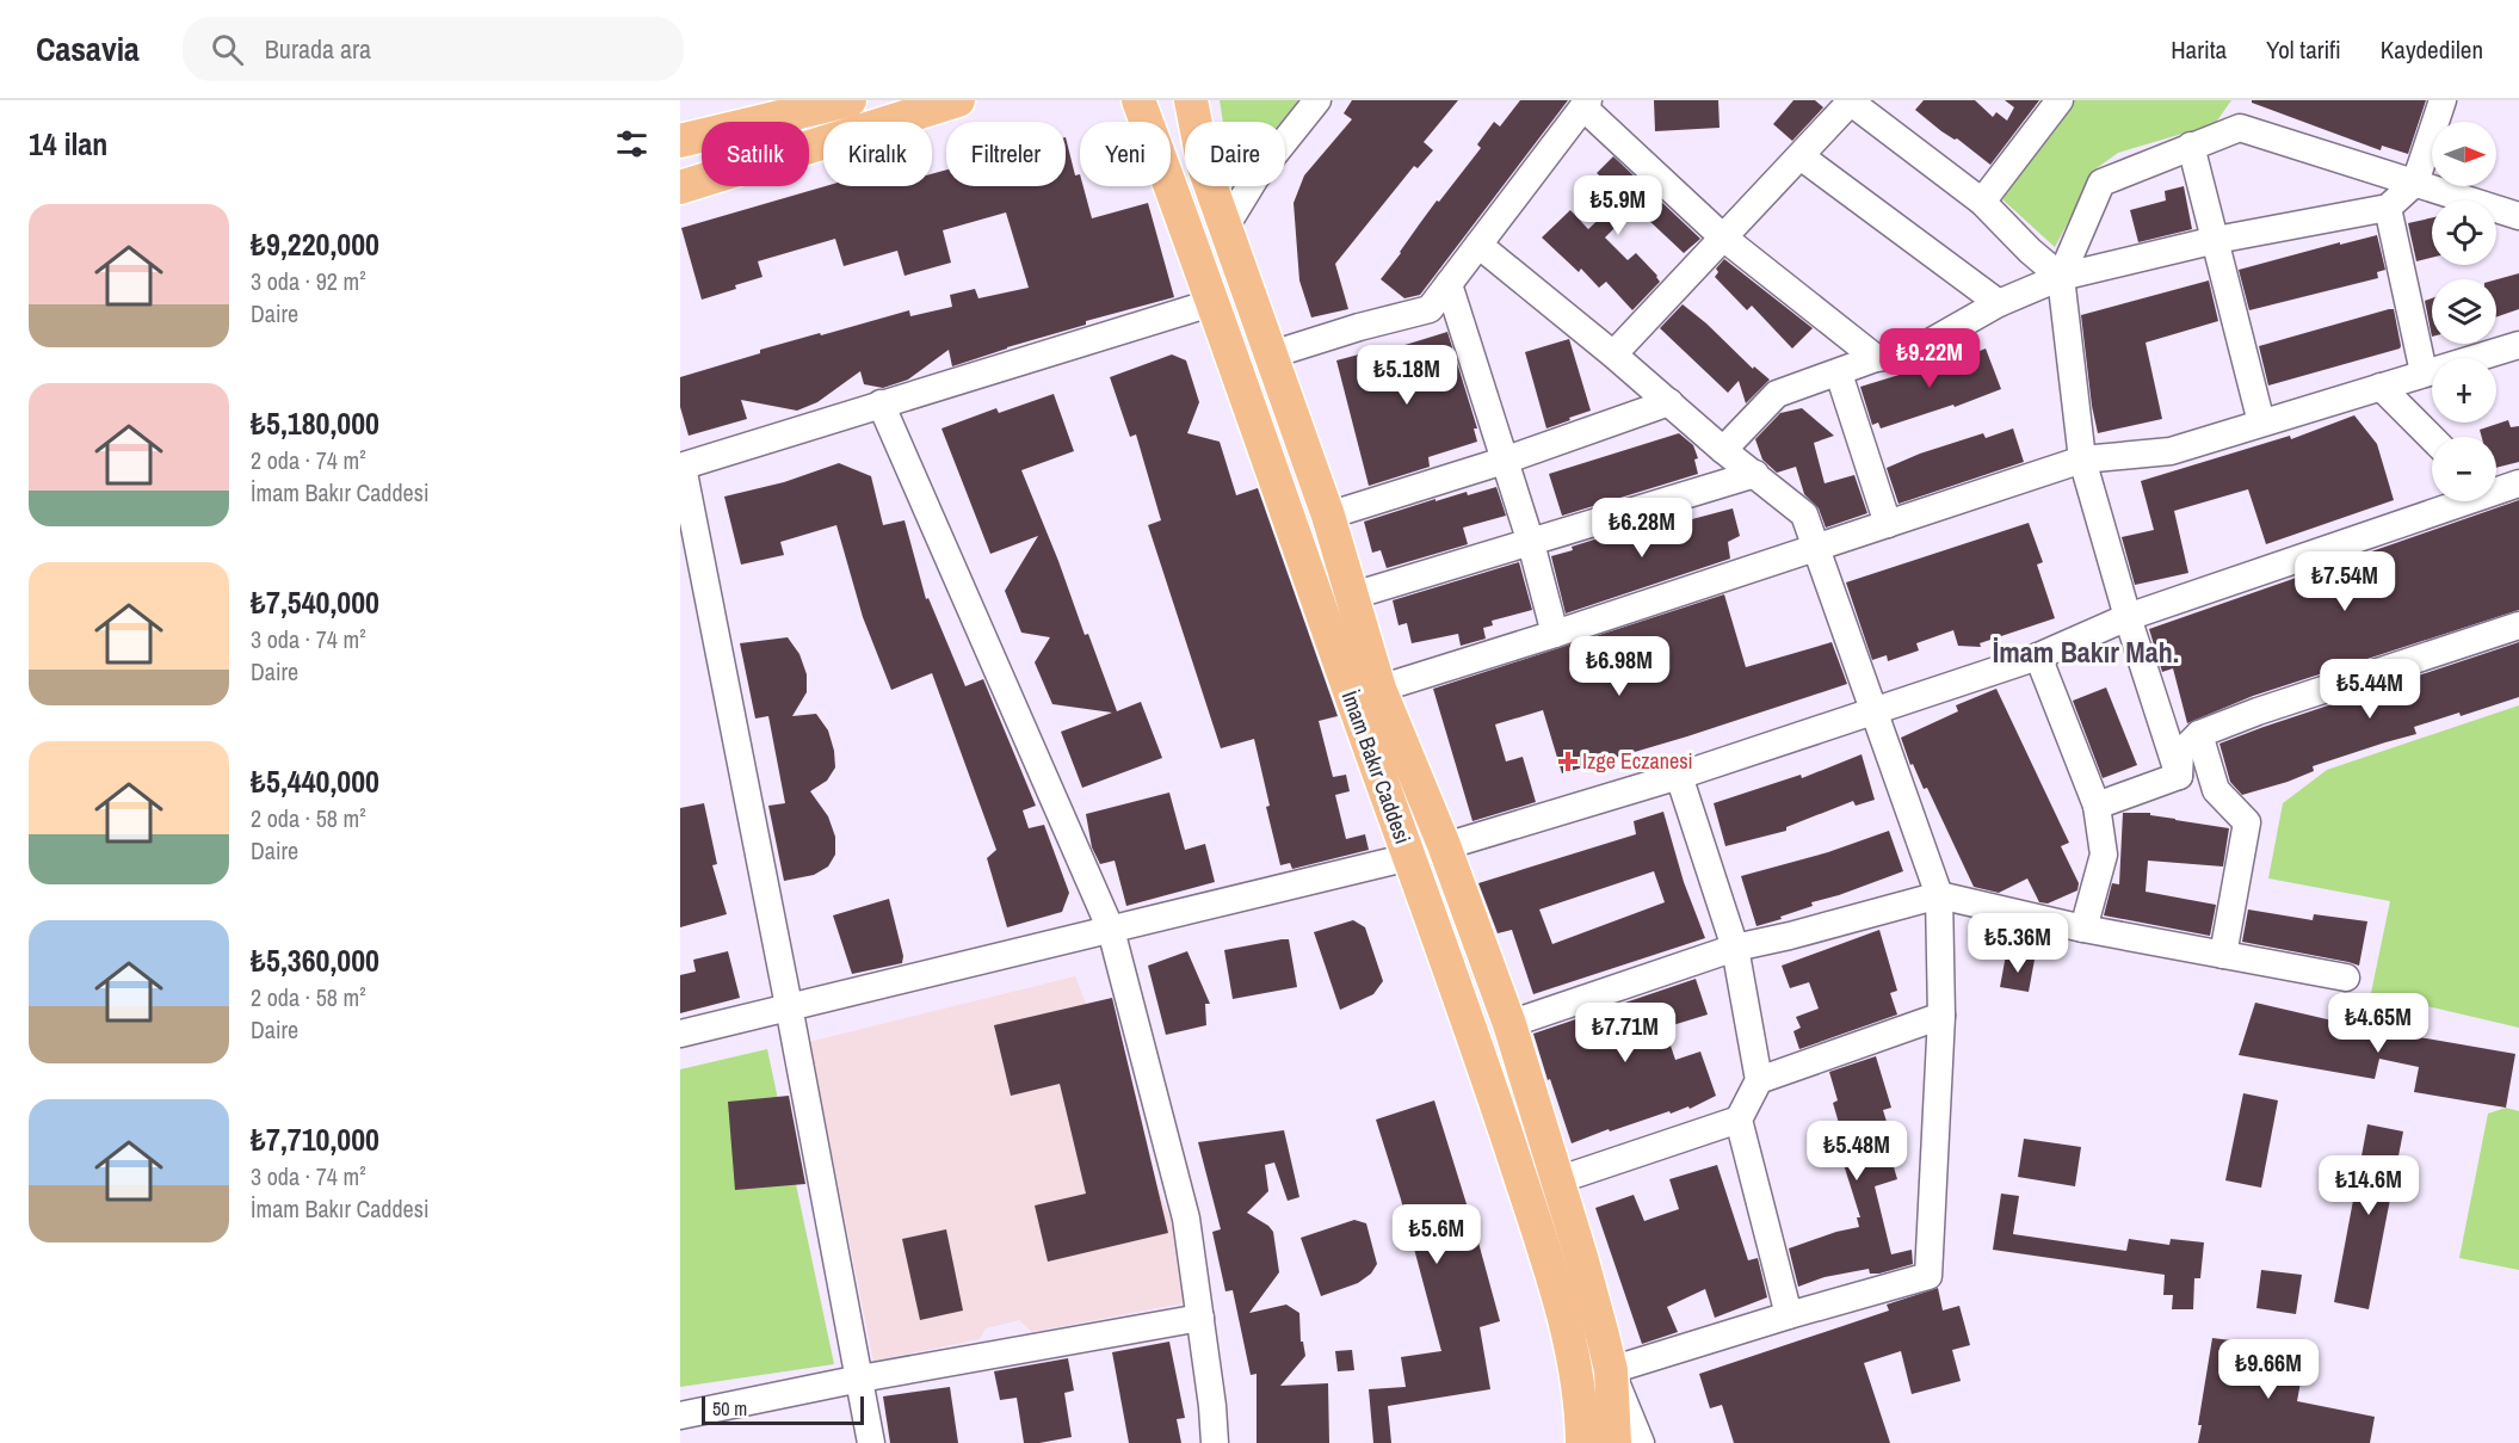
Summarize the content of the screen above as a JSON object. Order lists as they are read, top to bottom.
{
  "streets": {
    "main road": ["İmam Bakır Caddesi"]
  },
  "districts": ["İmam Bakır Mah."],
  "places": {
    "health": ["Izge Eczanesi"]
  },
  "scale_bar": "50 m",
  "north": "right",
  "page": {
    "header": "Casavia",
    "search": "Burada ara",
    "nav": ["Harita", "Yol tarifi", "Kaydedilen"],
    "heading": "14 ilan",
    "map_buttons": ["+", "−"],
    "chip": [
      "Satılık",
      "Kiralık",
      "Filtreler",
      "Yeni",
      "Daire"
    ],
    "price": [
      "₺5.9M",
      "₺9.22M",
      "₺5.18M",
      "₺6.28M",
      "₺7.54M",
      "₺6.98M",
      "₺5.44M",
      "₺5.36M",
      "₺4.65M",
      "₺7.71M",
      "₺5.48M",
      "₺14.6M",
      "₺5.6M",
      "₺9.66M"
    ],
    "list": [
      {
        "name": "₺9,220,000",
        "note": "3 oda · 92 m² · Daire"
      },
      {
        "name": "₺5,180,000",
        "note": "2 oda · 74 m² · İmam Bakır Caddesi"
      },
      {
        "name": "₺7,540,000",
        "note": "3 oda · 74 m² · Daire"
      },
      {
        "name": "₺5,440,000",
        "note": "2 oda · 58 m² · Daire"
      },
      {
        "name": "₺5,360,000",
        "note": "2 oda · 58 m² · Daire"
      },
      {
        "name": "₺7,710,000",
        "note": "3 oda · 74 m² · İmam Bakır Caddesi"
      }
    ],
    "scale": "50 m"
  }
}
